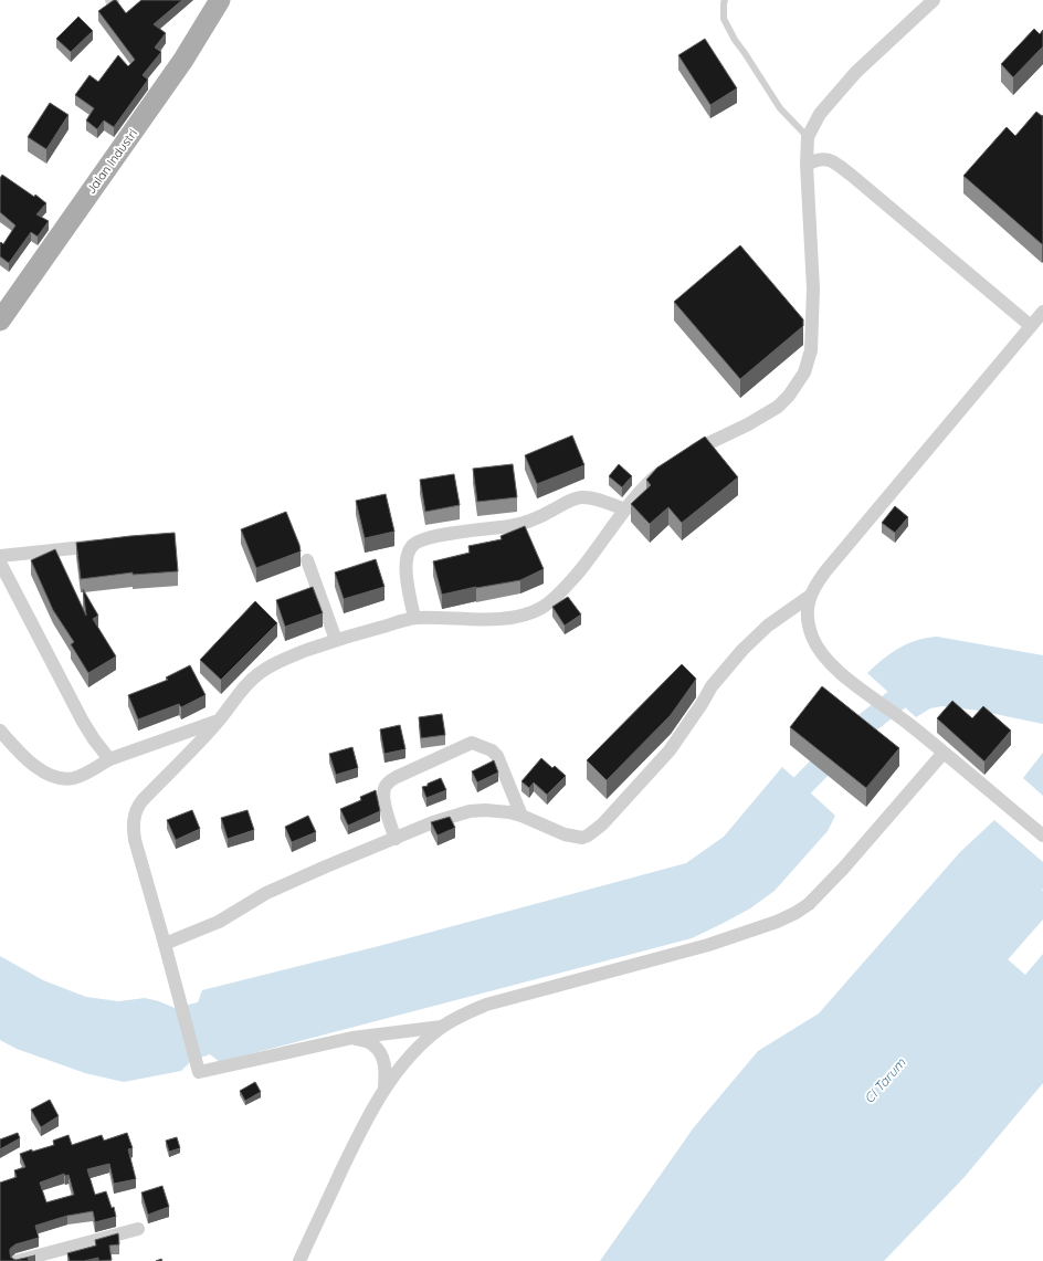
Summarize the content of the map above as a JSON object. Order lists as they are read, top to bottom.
{
  "streets": {
    "main road": ["Jalan Industri"]
  },
  "water": ["Ci Tarum"]
}
